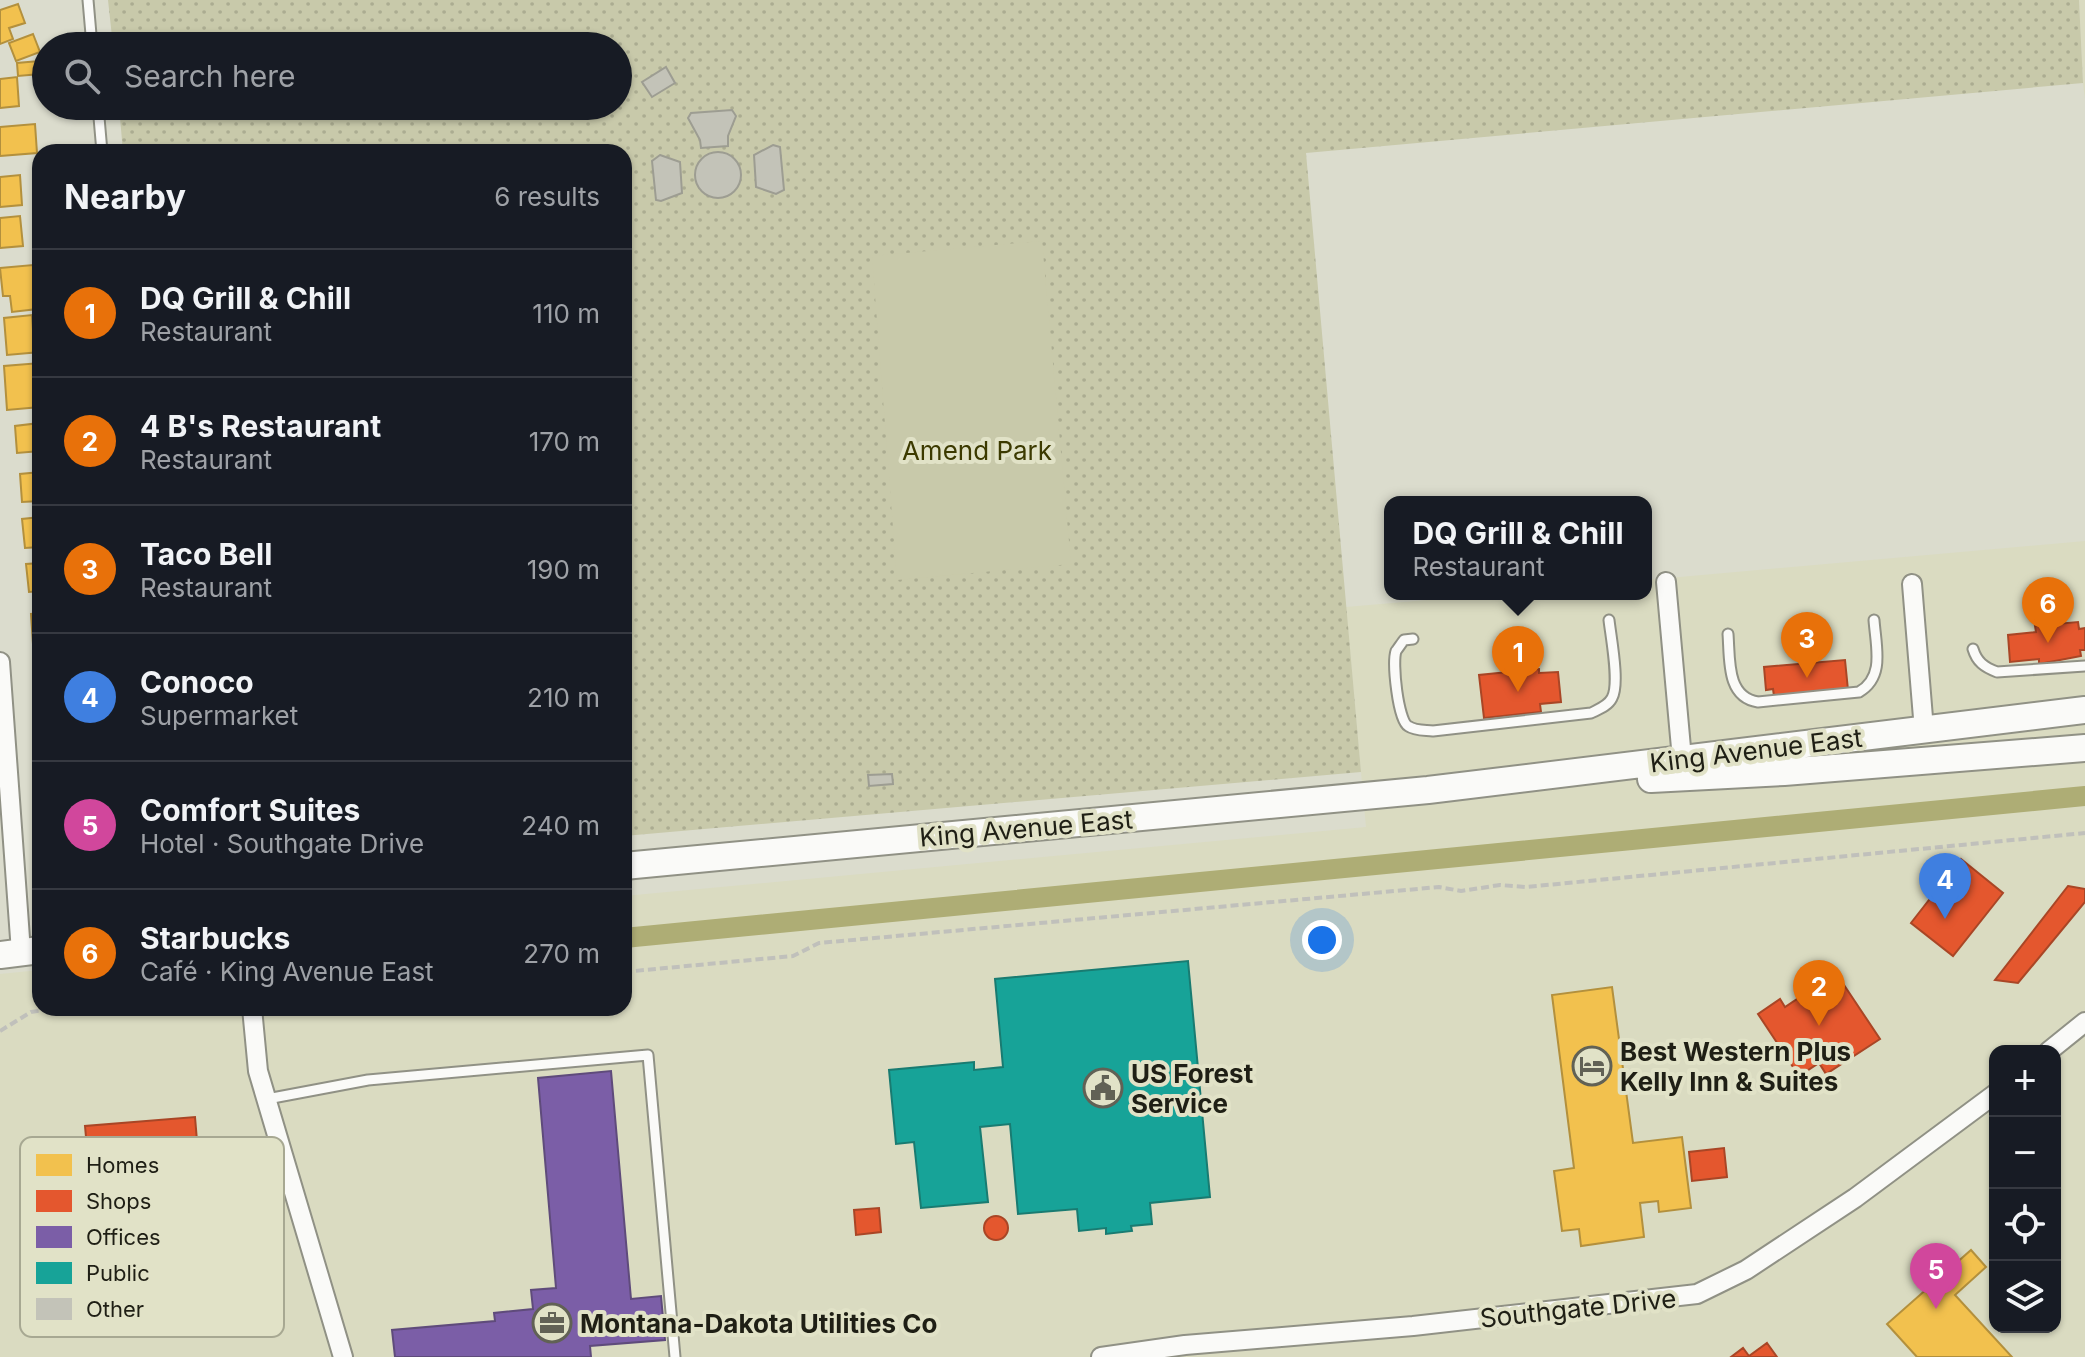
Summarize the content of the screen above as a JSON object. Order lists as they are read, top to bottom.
{
  "streets": {
    "main road": ["King Avenue East"],
    "street": ["Southgate Drive"]
  },
  "parks": ["Amend Park"],
  "places": {
    "hotel": ["Best Western Plus Kelly Inn & Suites"],
    "public building": ["US Forest Service"],
    "office": ["Montana-Dakota Utilities Co"]
  },
  "legend": [
    "Homes",
    "Shops",
    "Offices",
    "Public",
    "Other"
  ],
  "page": {
    "search": "Search here",
    "heading": ["Nearby", "6 results"],
    "list": [
      {
        "mark": "1",
        "name": "DQ Grill & Chill",
        "note": "Restaurant",
        "value": "110 m"
      },
      {
        "mark": "2",
        "name": "4 B's Restaurant",
        "note": "Restaurant",
        "value": "170 m"
      },
      {
        "mark": "3",
        "name": "Taco Bell",
        "note": "Restaurant",
        "value": "190 m"
      },
      {
        "mark": "4",
        "name": "Conoco",
        "note": "Supermarket",
        "value": "210 m"
      },
      {
        "mark": "5",
        "name": "Comfort Suites",
        "note": "Hotel · Southgate Drive",
        "value": "240 m"
      },
      {
        "mark": "6",
        "name": "Starbucks",
        "note": "Café · King Avenue East",
        "value": "270 m"
      }
    ],
    "popup": ["DQ Grill & Chill", "Restaurant"],
    "pins": [
      "6",
      "3",
      "1",
      "4",
      "2",
      "5"
    ],
    "map_buttons": ["+", "−"]
  }
}
